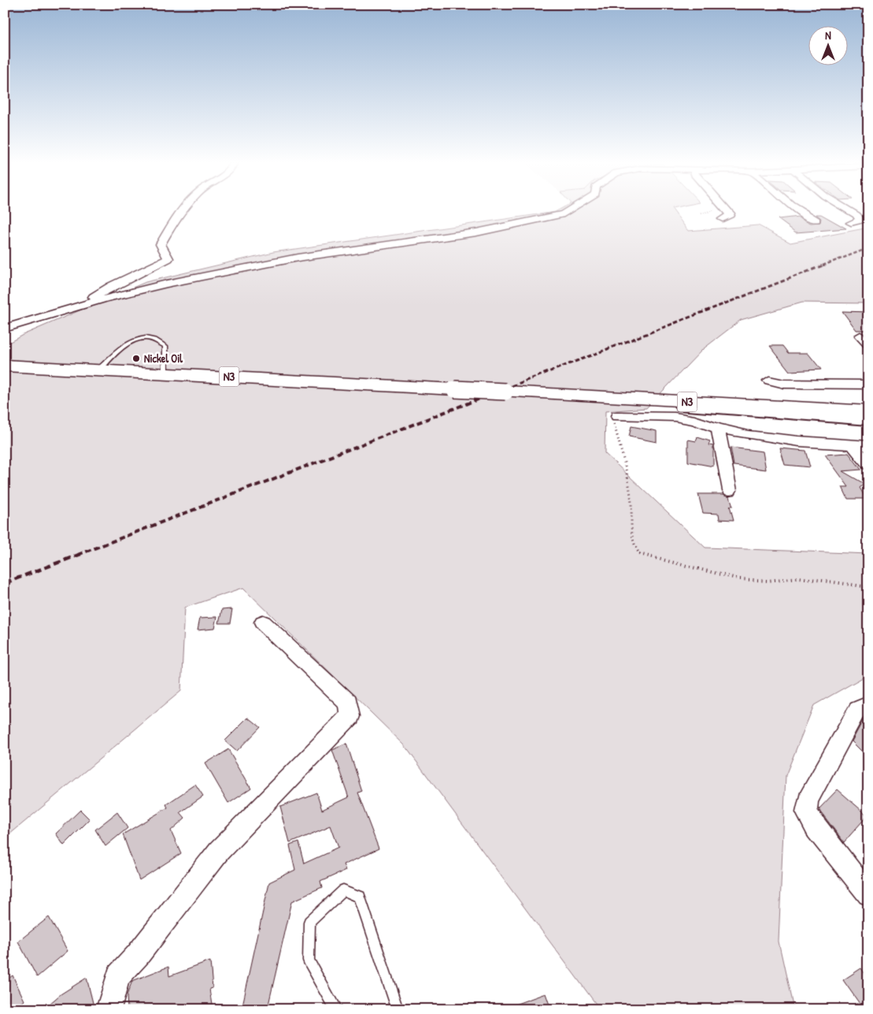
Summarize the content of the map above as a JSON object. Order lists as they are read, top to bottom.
{
  "streets": {
    "highway": ["N3"]
  },
  "places": ["Nickel Oil"],
  "north": "top"
}
